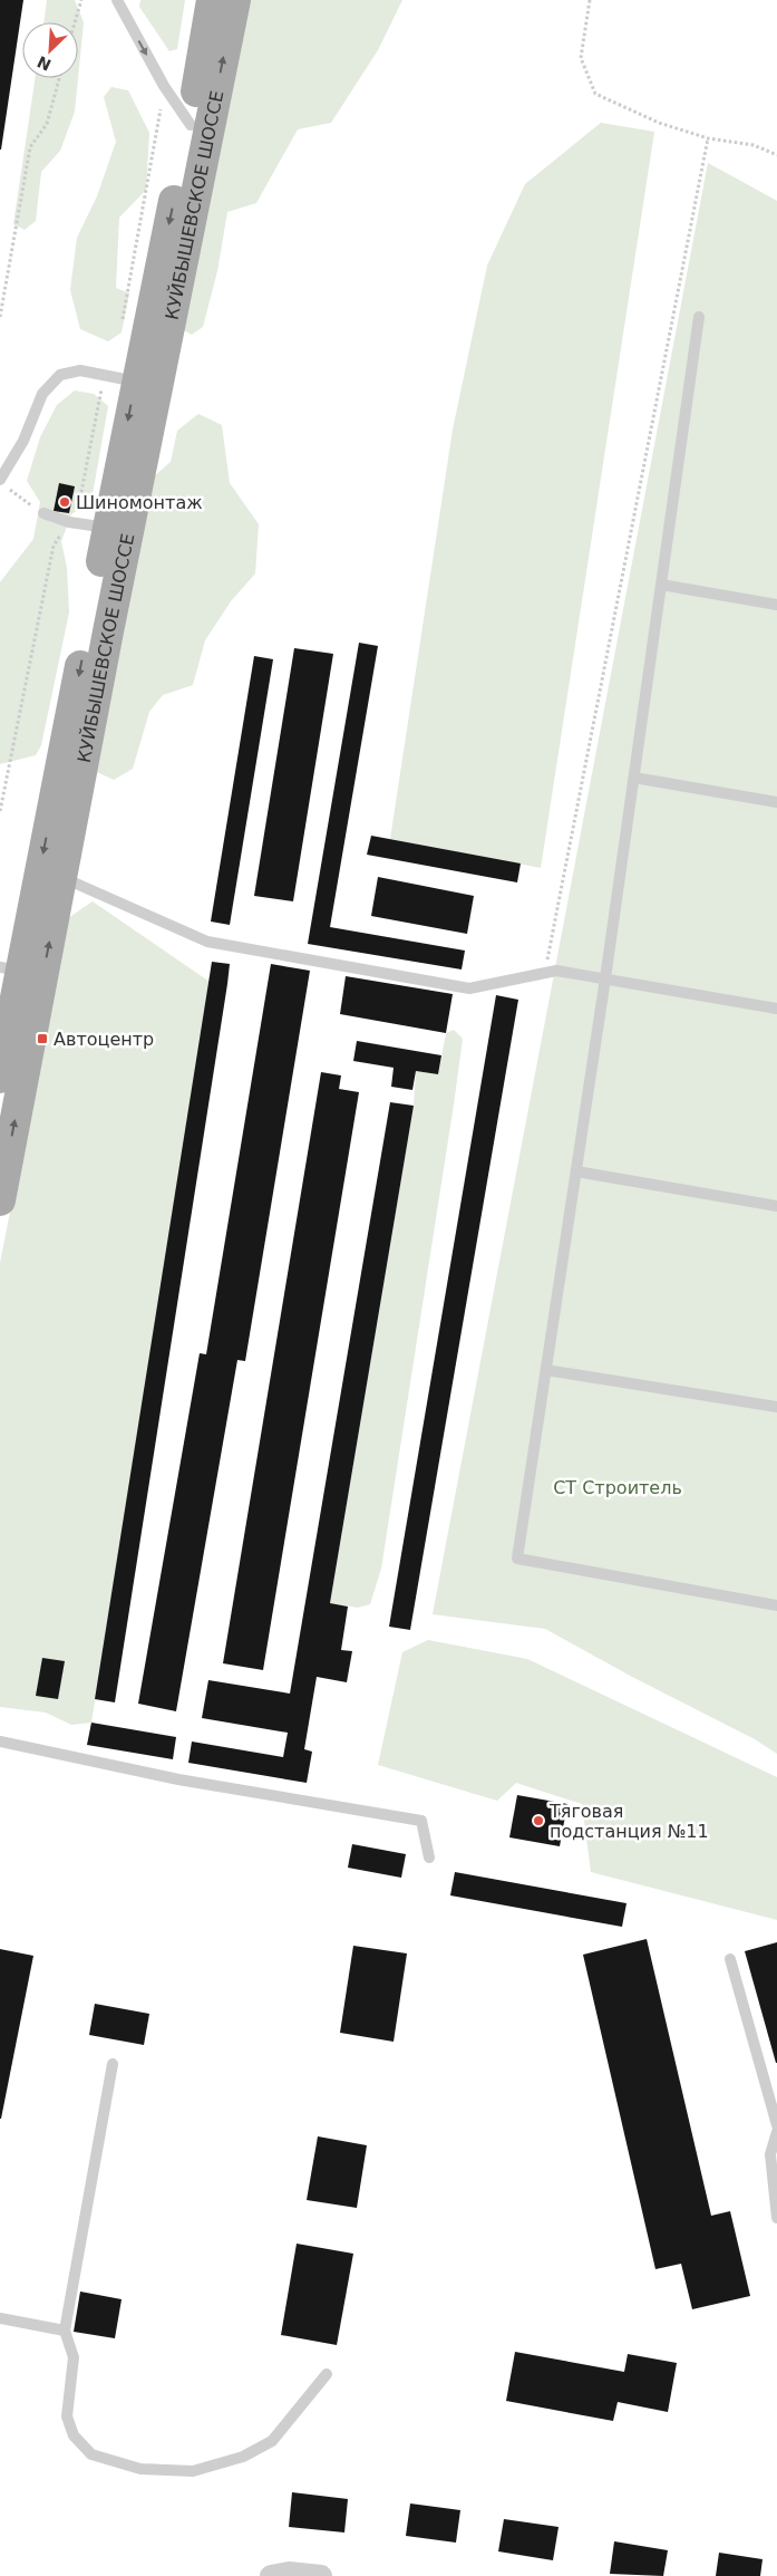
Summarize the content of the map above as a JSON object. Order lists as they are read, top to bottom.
{
  "streets": {
    "main road": ["КУЙБЫШЕВСКОЕ ШОССЕ"]
  },
  "parks": ["СТ Строитель"],
  "places": {
    "other": ["Шиномонтаж", "Тяговая подстанция №11"],
    "transit": ["Автоцентр"]
  },
  "north": "bottom left"
}
